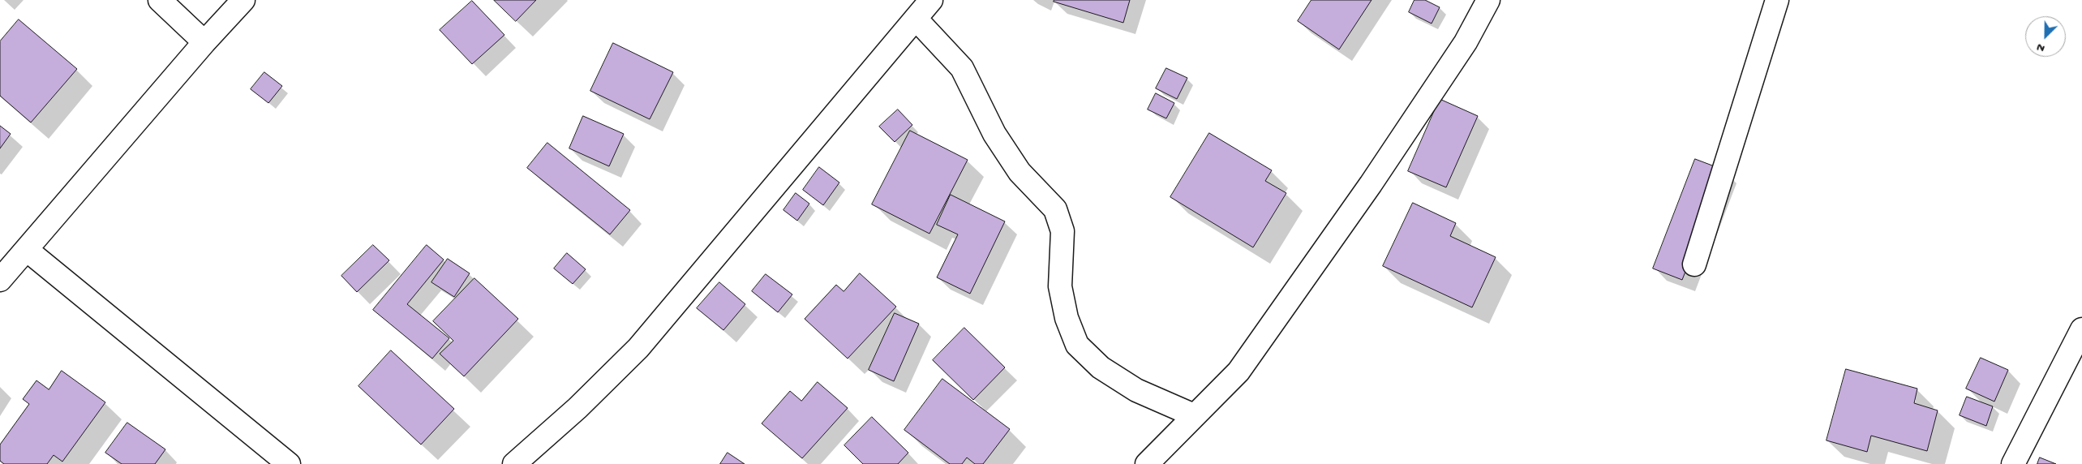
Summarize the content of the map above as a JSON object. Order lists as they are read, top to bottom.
{
  "north": "bottom left"
}
